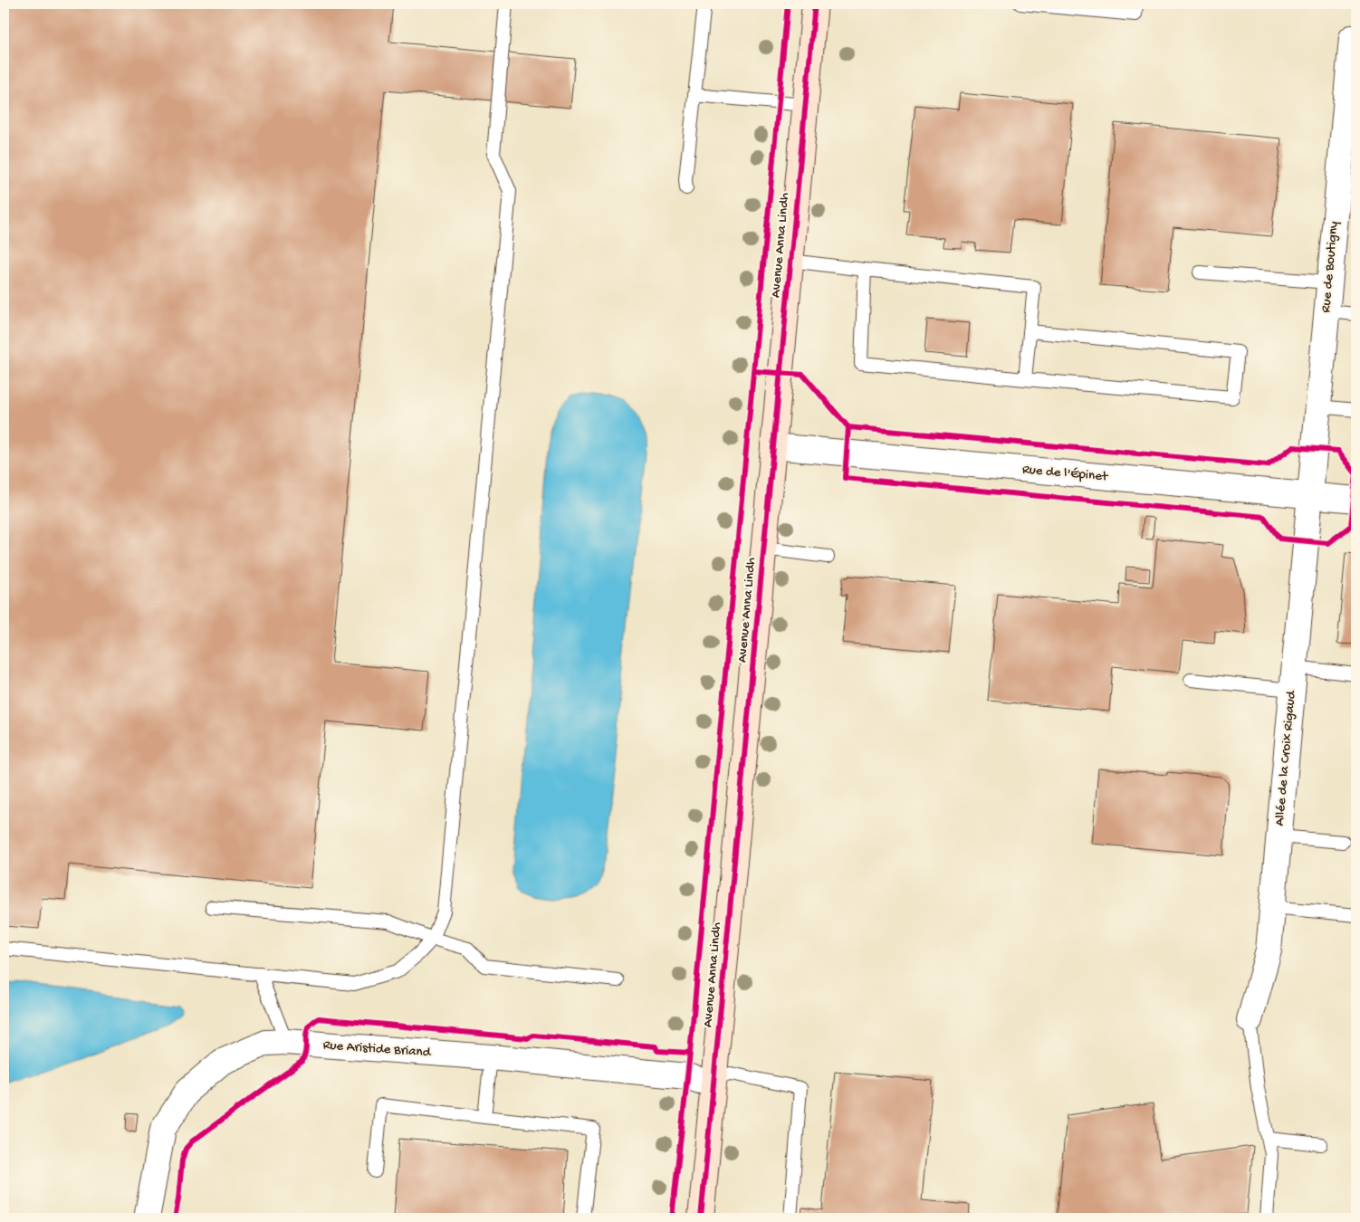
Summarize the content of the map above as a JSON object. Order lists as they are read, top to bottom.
{
  "streets": {
    "main road": ["Avenue Anna Lindh"],
    "street": [
      "Rue de Boutigny",
      "Rue de l'Épinet",
      "Allée de la Croix Rigaud",
      "Rue Aristide Briand"
    ]
  },
  "crossings": [
    ["Avenue Anna Lindh", "Rue de l'Épinet"],
    ["Avenue Anna Lindh", "Rue Aristide Briand"],
    ["Rue de Boutigny", "Rue de l'Épinet"],
    ["Rue de Boutigny", "Allée de la Croix Rigaud"],
    ["Rue de l'Épinet", "Allée de la Croix Rigaud"]
  ]
}
